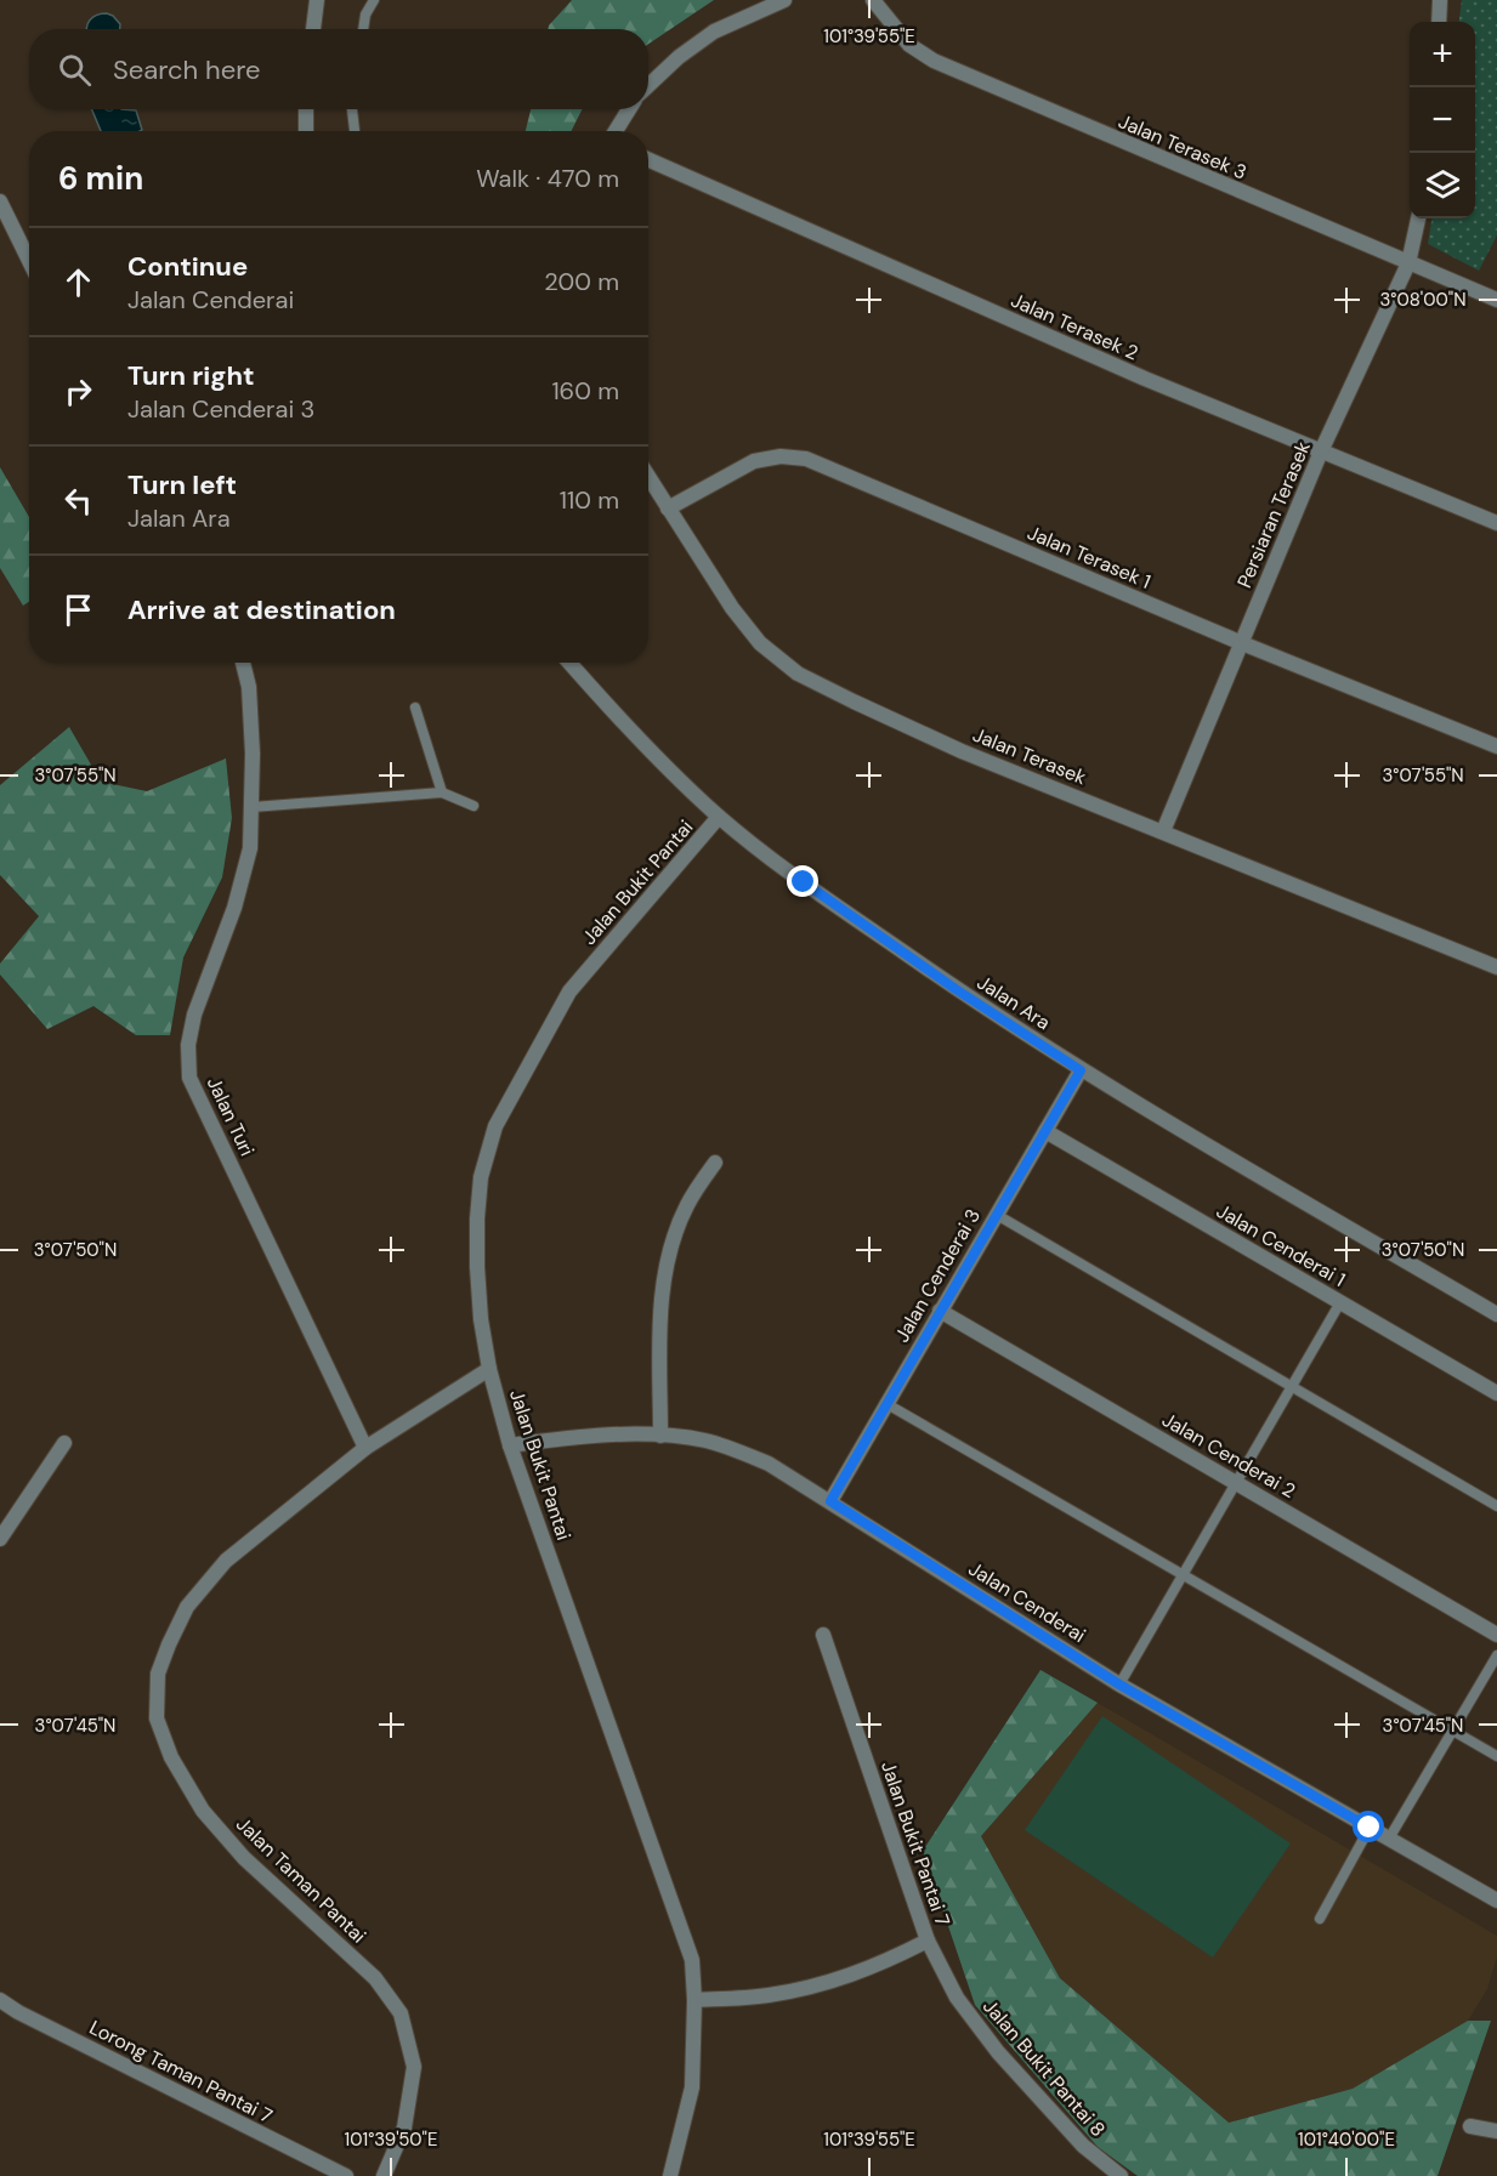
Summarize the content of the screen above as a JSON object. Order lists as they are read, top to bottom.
{
  "streets": {
    "street": [
      "Jalan Terasek 3",
      "Jalan Terasek 2",
      "Persiaran Terasek",
      "Jalan Terasek 1",
      "Jalan Terasek",
      "Jalan Bukit Pantai",
      "Jalan Ara",
      "Jalan Turi",
      "Jalan Cenderai 1",
      "Jalan Cenderai 3",
      "Jalan Cenderai 2",
      "Jalan Cenderai",
      "Jalan Bukit Pantai 7",
      "Jalan Taman Pantai",
      "Jalan Bukit Pantai 8",
      "Lorong Taman Pantai 7"
    ]
  },
  "crossings": [
    ["Jalan Terasek 3", "Persiaran Terasek"],
    ["Jalan Terasek 2", "Persiaran Terasek"],
    ["Persiaran Terasek", "Jalan Terasek 1"],
    ["Persiaran Terasek", "Jalan Terasek"],
    ["Jalan Terasek 1", "Jalan Terasek"],
    ["Jalan Bukit Pantai", "Jalan Ara"],
    ["Jalan Bukit Pantai", "Jalan Cenderai"],
    ["Jalan Bukit Pantai", "Jalan Taman Pantai"],
    ["Jalan Ara", "Jalan Cenderai 3"],
    ["Jalan Turi", "Jalan Taman Pantai"],
    ["Jalan Cenderai 1", "Jalan Cenderai 3"],
    ["Jalan Cenderai 3", "Jalan Cenderai 2"],
    ["Jalan Cenderai 3", "Jalan Cenderai"],
    ["Jalan Bukit Pantai 7", "Jalan Bukit Pantai 8"]
  ],
  "page": {
    "map_buttons": ["+", "−"],
    "search": "Search here",
    "heading": ["6 min", "Walk · 470 m"],
    "list": [
      ["Continue", "Jalan Cenderai", "200 m"],
      ["Turn right", "Jalan Cenderai 3", "160 m"],
      ["Turn left", "Jalan Ara", "110 m"],
      "Arrive at destination"
    ]
  },
  "coordinates": [
    "101°39'55\"E",
    "3°08'00\"N",
    "3°07'55\"N",
    "3°07'50\"N",
    "3°07'45\"N",
    "101°39'50\"E",
    "101°40'00\"E"
  ]
}
